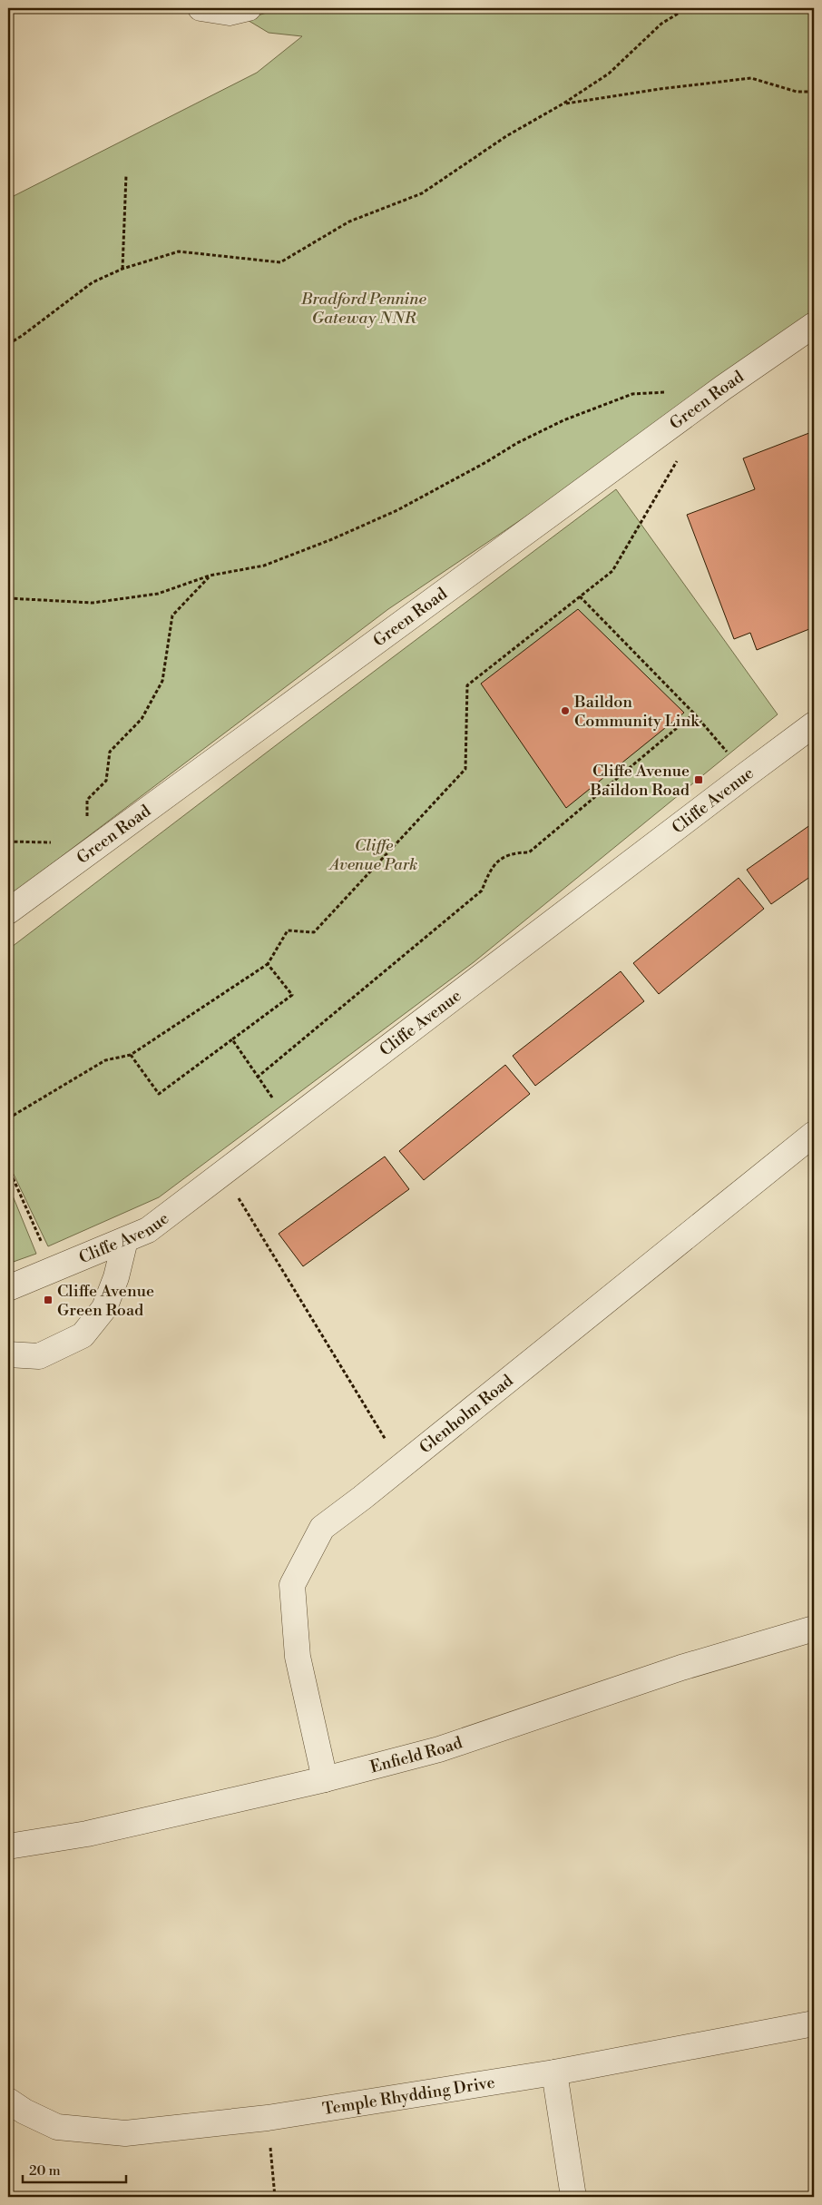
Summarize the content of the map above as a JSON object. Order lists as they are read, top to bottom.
{
  "streets": {
    "street": [
      "Green Road",
      "Cliffe Avenue",
      "Glenholm Road",
      "Enfield Road",
      "Temple Rhydding Drive"
    ]
  },
  "crossings": [
    ["Glenholm Road", "Enfield Road"]
  ],
  "parks": ["Bradford Pennine Gateway NNR", "Cliffe Avenue Park"],
  "places": {
    "other": ["Baildon Community Link"],
    "transit": ["Cliffe Avenue Baildon Road", "Cliffe Avenue Green Road"]
  },
  "scale_bar": "20 m"
}
